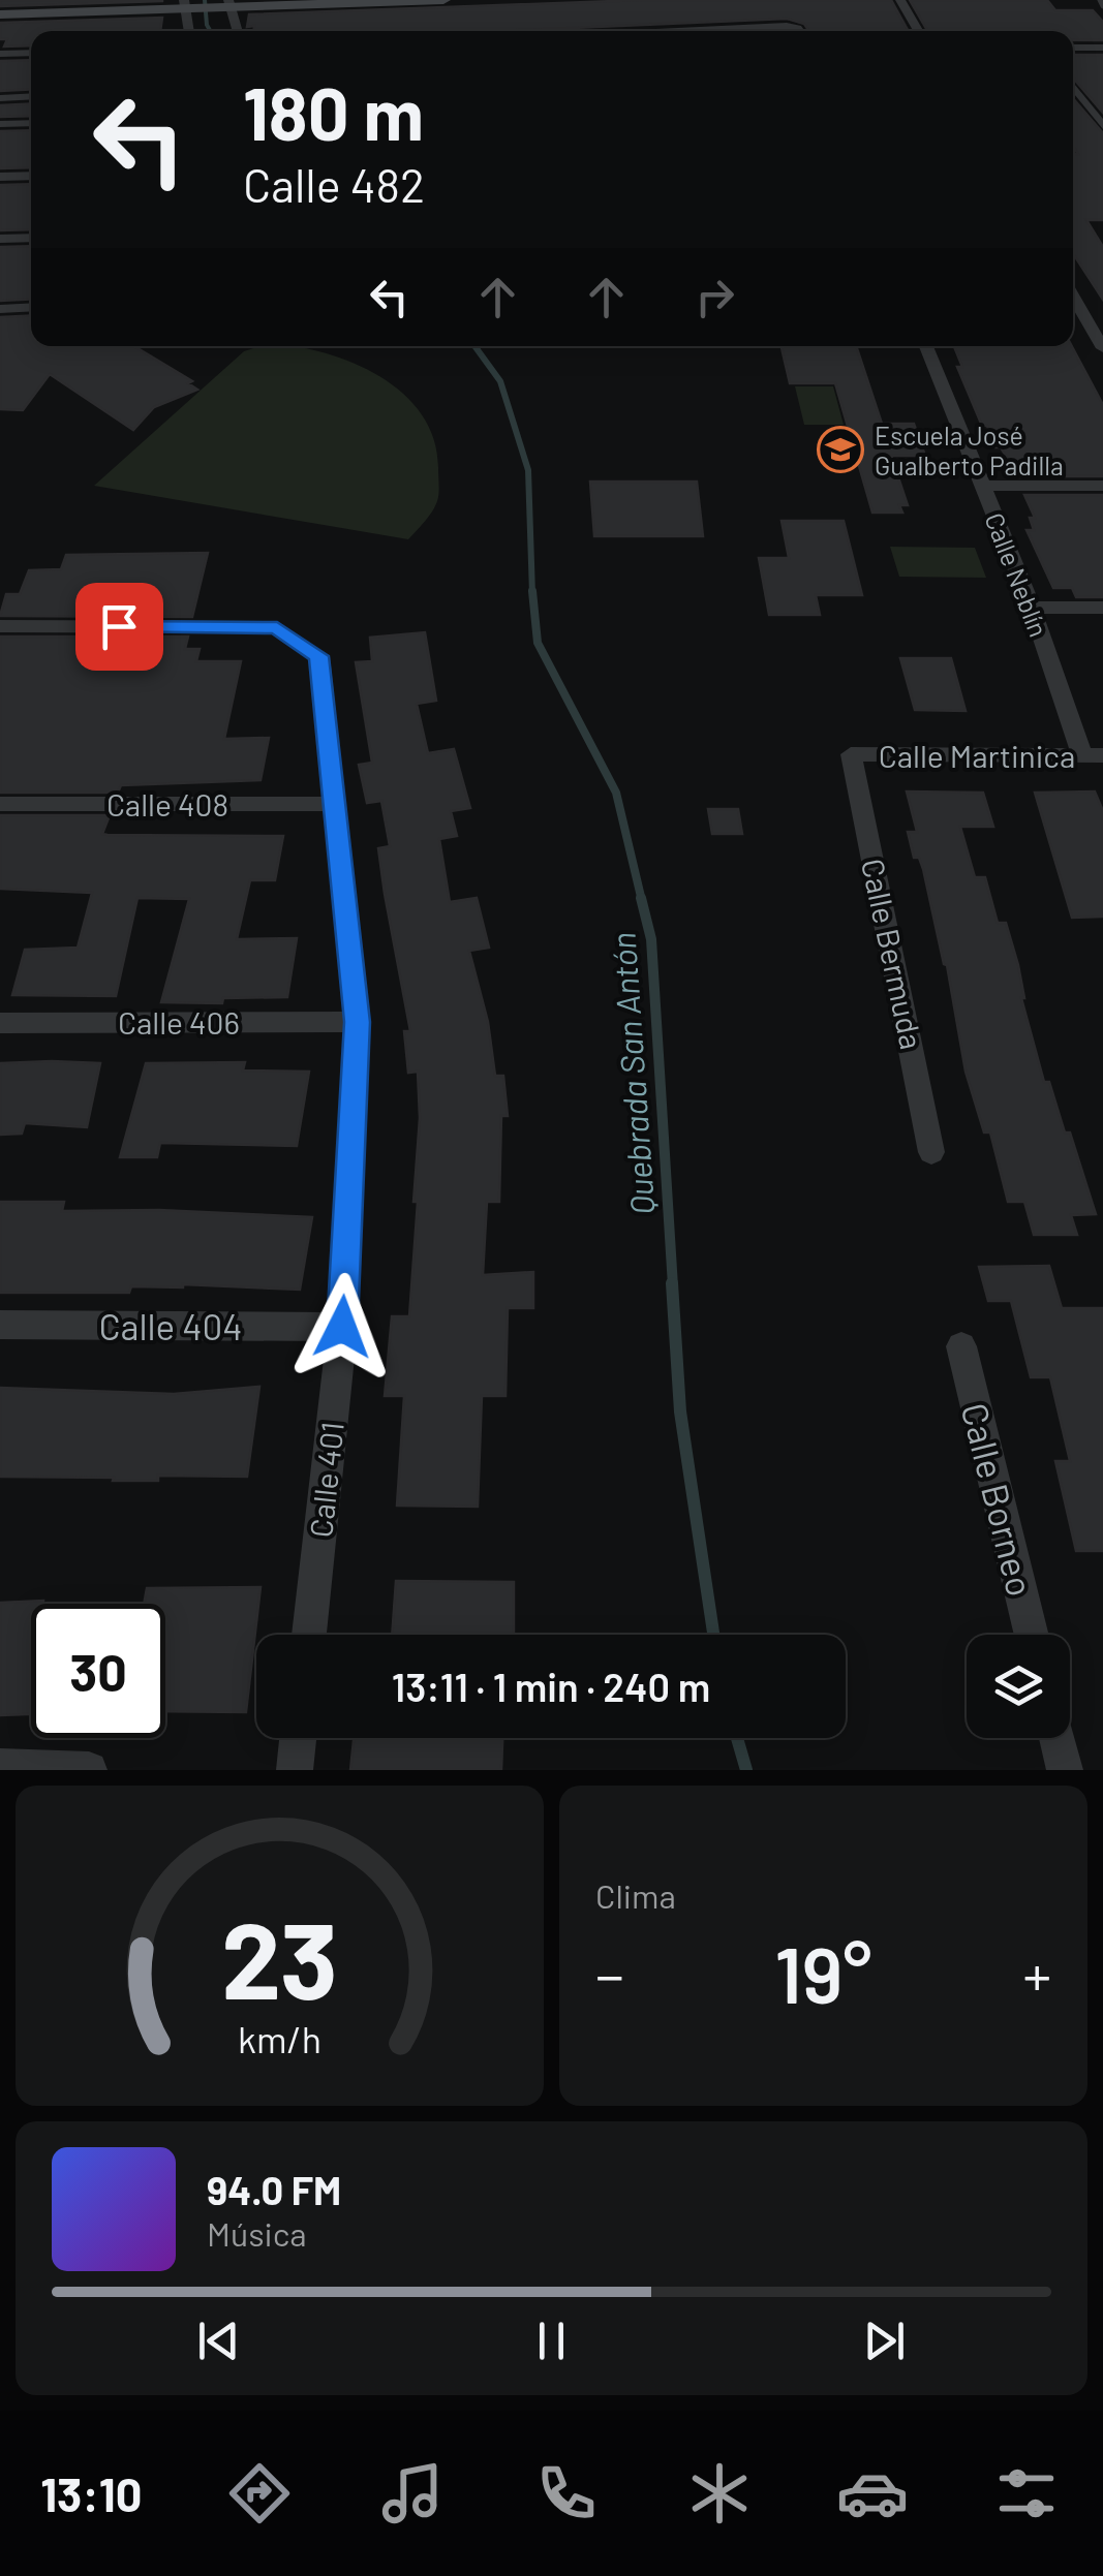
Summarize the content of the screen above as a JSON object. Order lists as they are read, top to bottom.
{
  "streets": {
    "street": [
      "Calle Neblín",
      "Calle Martinica",
      "Calle 408",
      "Calle Bermuda",
      "Calle 406",
      "Calle 404",
      "Calle 401",
      "Calle Borneo"
    ]
  },
  "crossings": [
    ["Calle Neblín", "Calle Martinica"],
    ["Calle Martinica", "Calle Bermuda"],
    ["Calle 408", "Calle 401"],
    ["Calle 406", "Calle 401"],
    ["Calle 404", "Calle 401"]
  ],
  "water": ["Quebrada San Antón"],
  "places": {
    "school or university": ["Escuela José Gualberto Padilla"]
  },
  "page": {
    "turn": ["180 m", "Calle 482"],
    "limit": "30",
    "trip": "13:11 · 1 min · 240 m",
    "tile": "Clima",
    "heat": ["−", "19°", "+"],
    "song": ["94.0 FM", "Música"],
    "tabs": "13:10",
    "gauge": ["23", "km/h"]
  }
}
